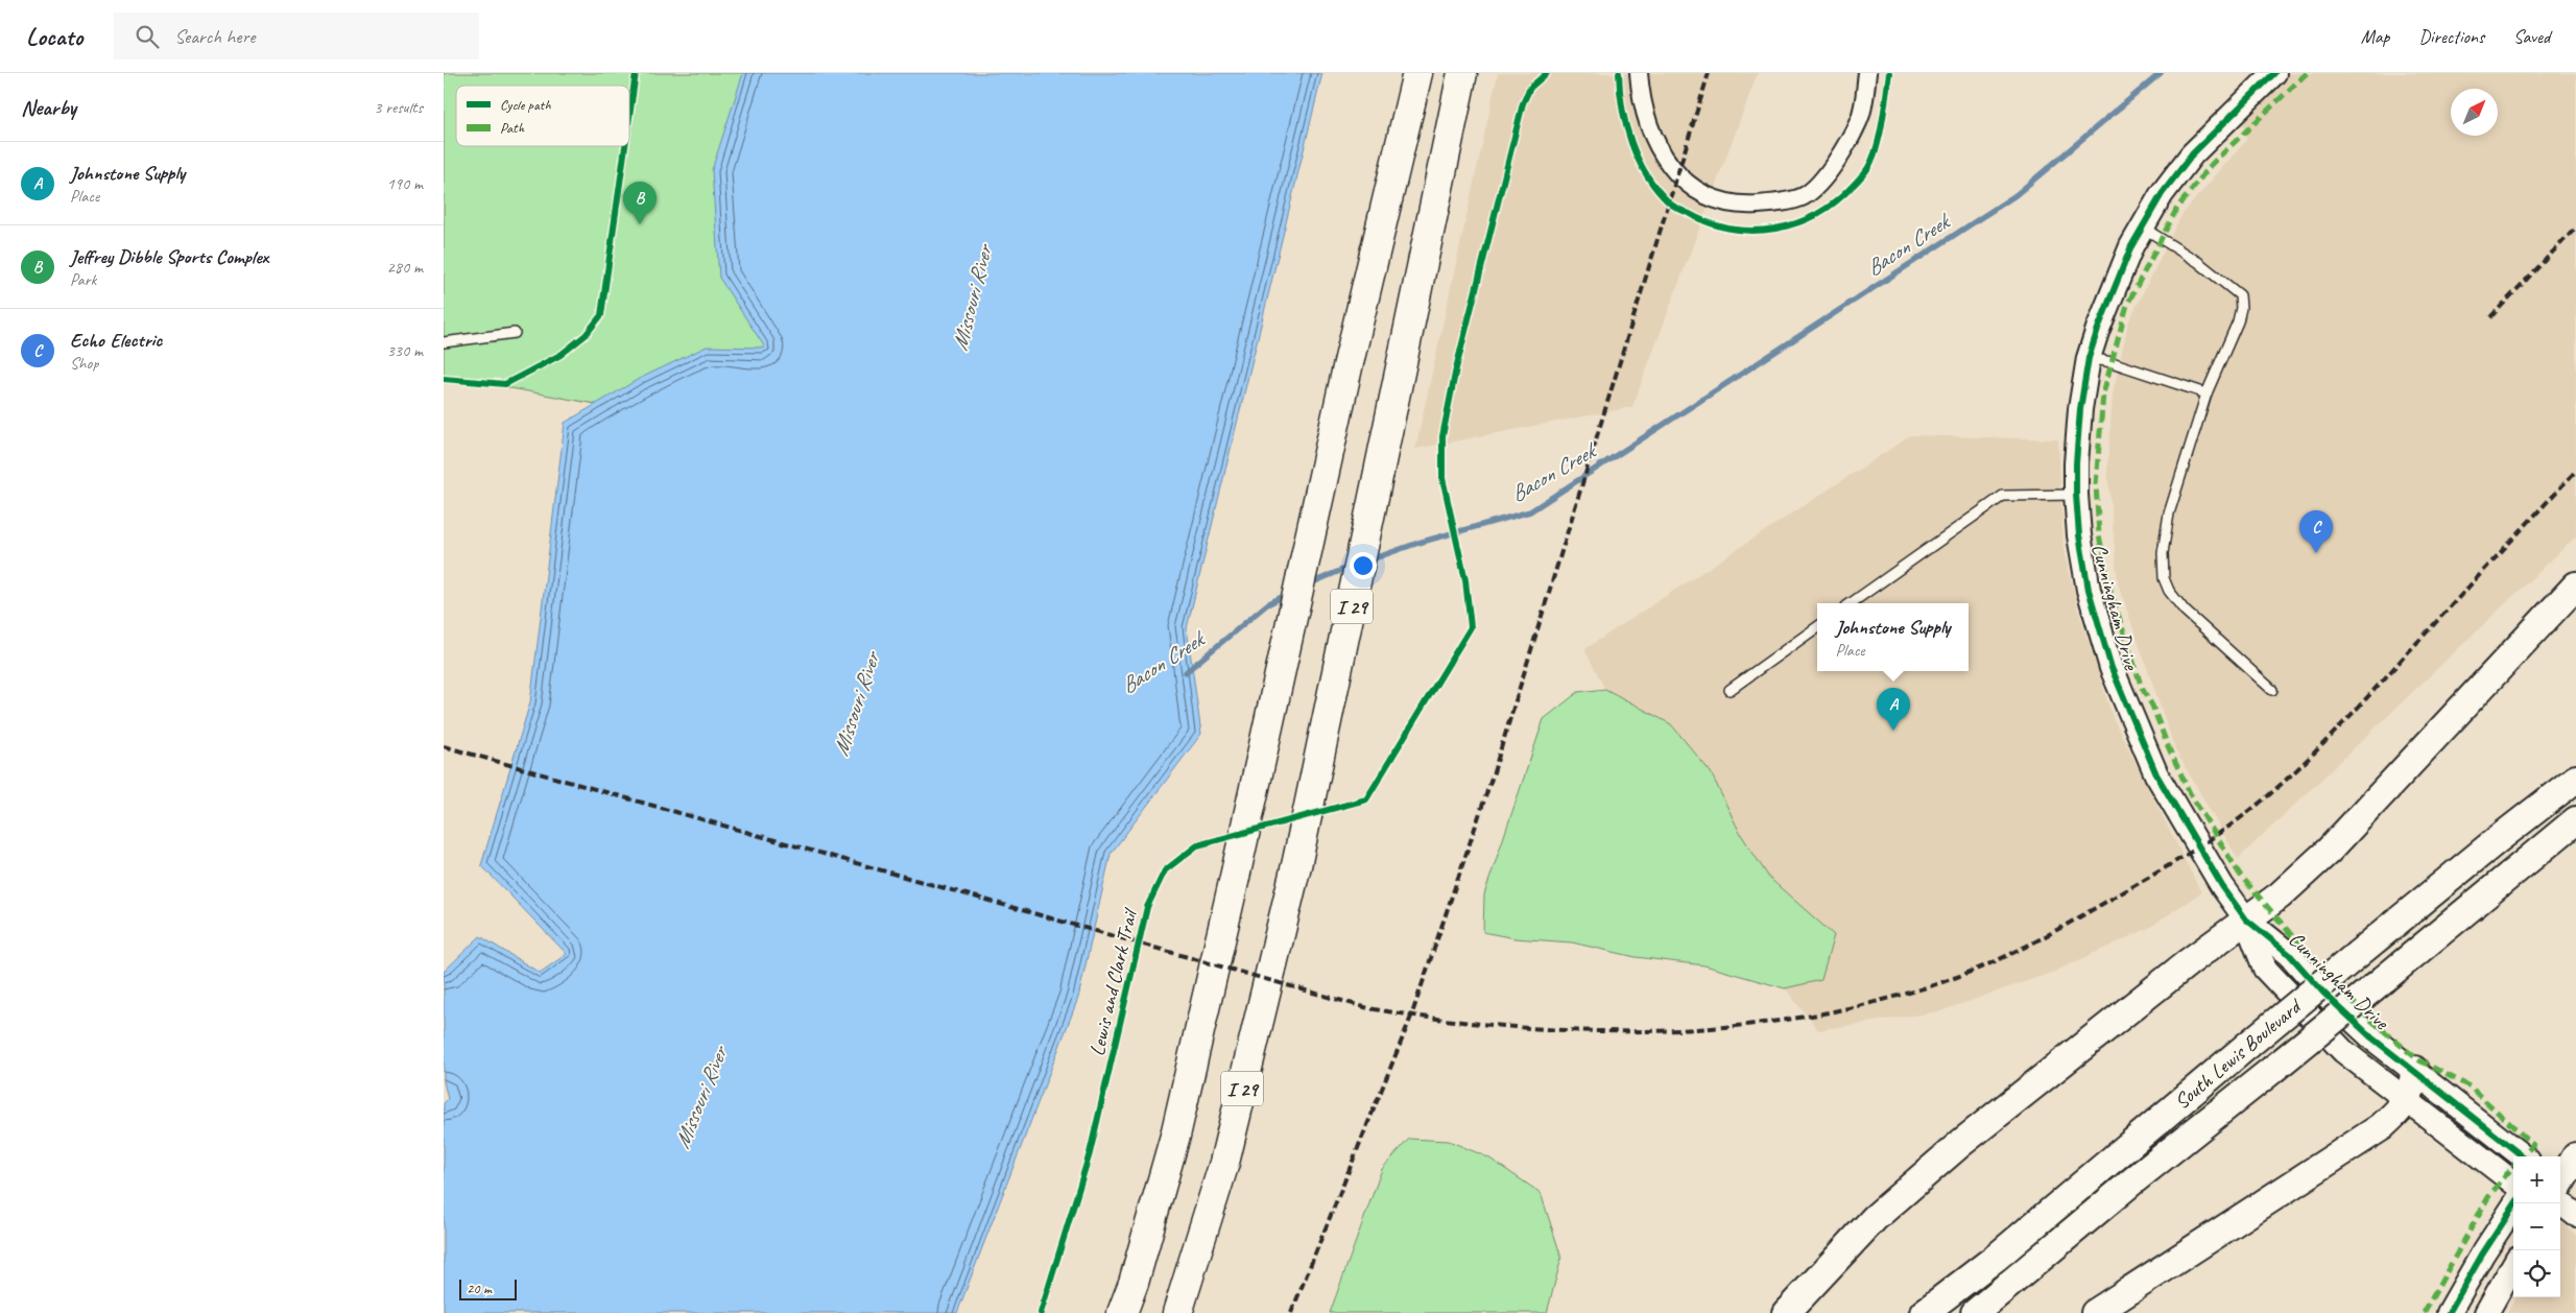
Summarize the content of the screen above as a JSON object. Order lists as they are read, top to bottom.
{
  "streets": {
    "highway": ["I 29"],
    "main road": ["South Lewis Boulevard"],
    "street": ["Cunningham Drive"],
    "cycle path": ["Lewis and Clark Trail"]
  },
  "water": ["Bacon Creek", "Missouri River"],
  "legend": ["Cycle path", "Path"],
  "scale_bar": "20 m",
  "north": "top right",
  "page": {
    "header": "Locato",
    "search": "Search here",
    "nav": ["Map", "Directions", "Saved"],
    "heading": ["Nearby", "3 results"],
    "list": [
      {
        "mark": "A",
        "name": "Johnstone Supply",
        "note": "Place",
        "value": "190 m"
      },
      {
        "mark": "B",
        "name": "Jeffrey Dibble Sports Complex",
        "note": "Park",
        "value": "280 m"
      },
      {
        "mark": "C",
        "name": "Echo Electric",
        "note": "Shop",
        "value": "330 m"
      }
    ],
    "pins": ["B", "C", "A"],
    "popup": ["Johnstone Supply", "Place"],
    "map_buttons": ["+", "−"],
    "scale": "20 m"
  }
}
